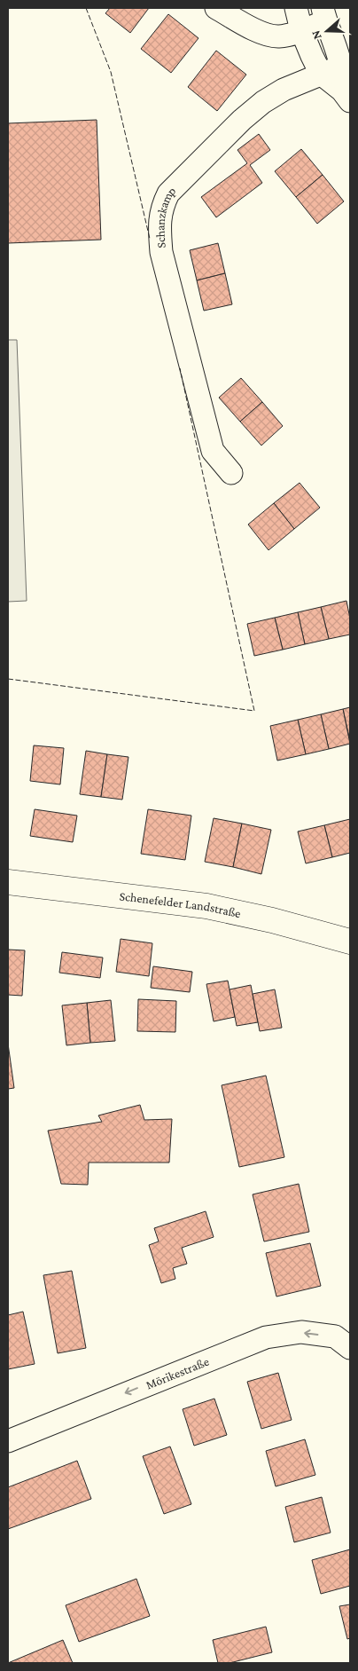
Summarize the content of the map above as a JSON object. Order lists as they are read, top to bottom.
{
  "streets": {
    "main road": ["Schenefelder Landstraße"],
    "street": ["Schanzkamp", "Mörikestraße"]
  },
  "one_way": ["Mörikestraße"],
  "north": "left"
}
